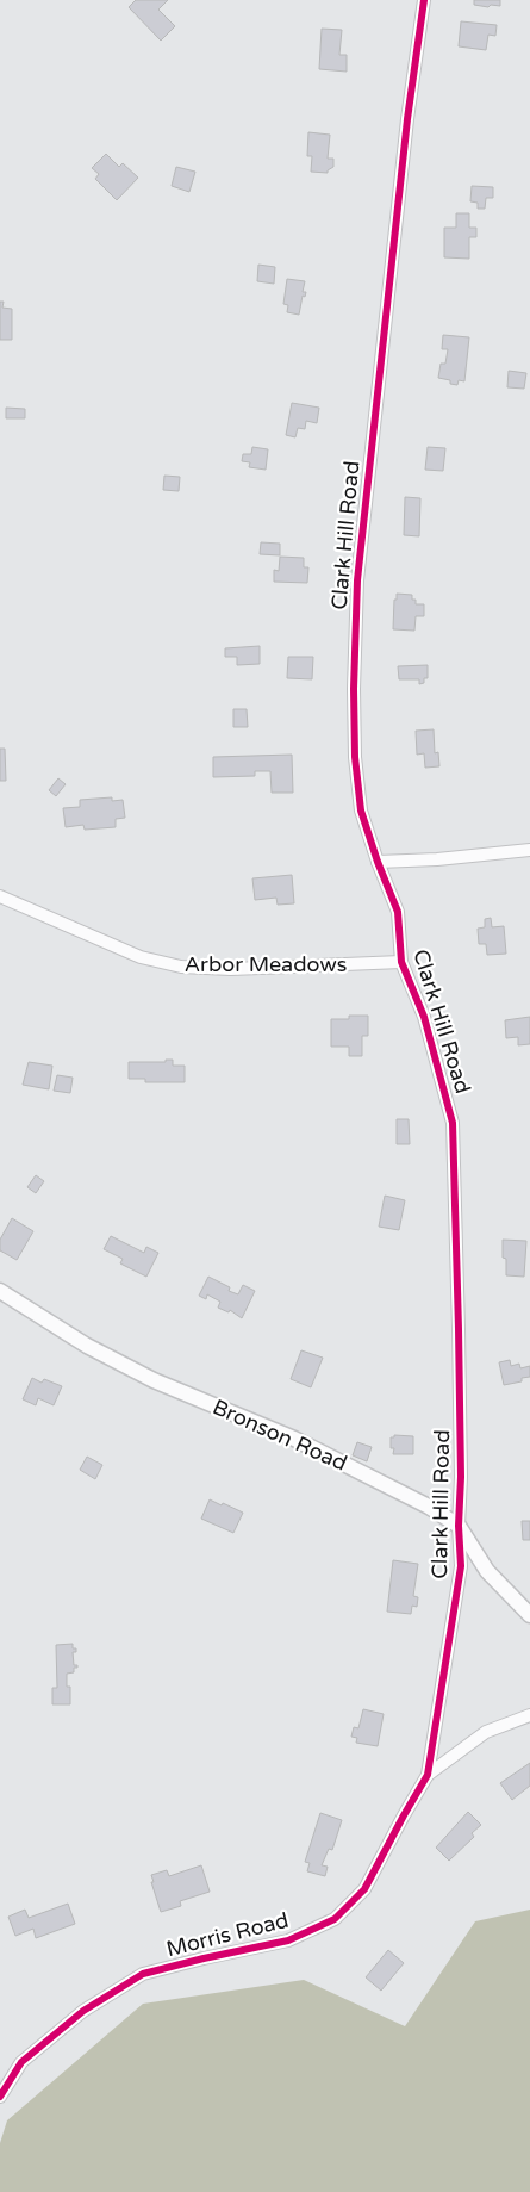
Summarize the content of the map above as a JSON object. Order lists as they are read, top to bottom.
{
  "streets": {
    "street": [
      "Clark Hill Road",
      "Arbor Meadows",
      "Bronson Road",
      "Morris Road"
    ]
  },
  "crossings": [
    ["Clark Hill Road", "Arbor Meadows"],
    ["Clark Hill Road", "Bronson Road"],
    ["Clark Hill Road", "Morris Road"]
  ]
}
